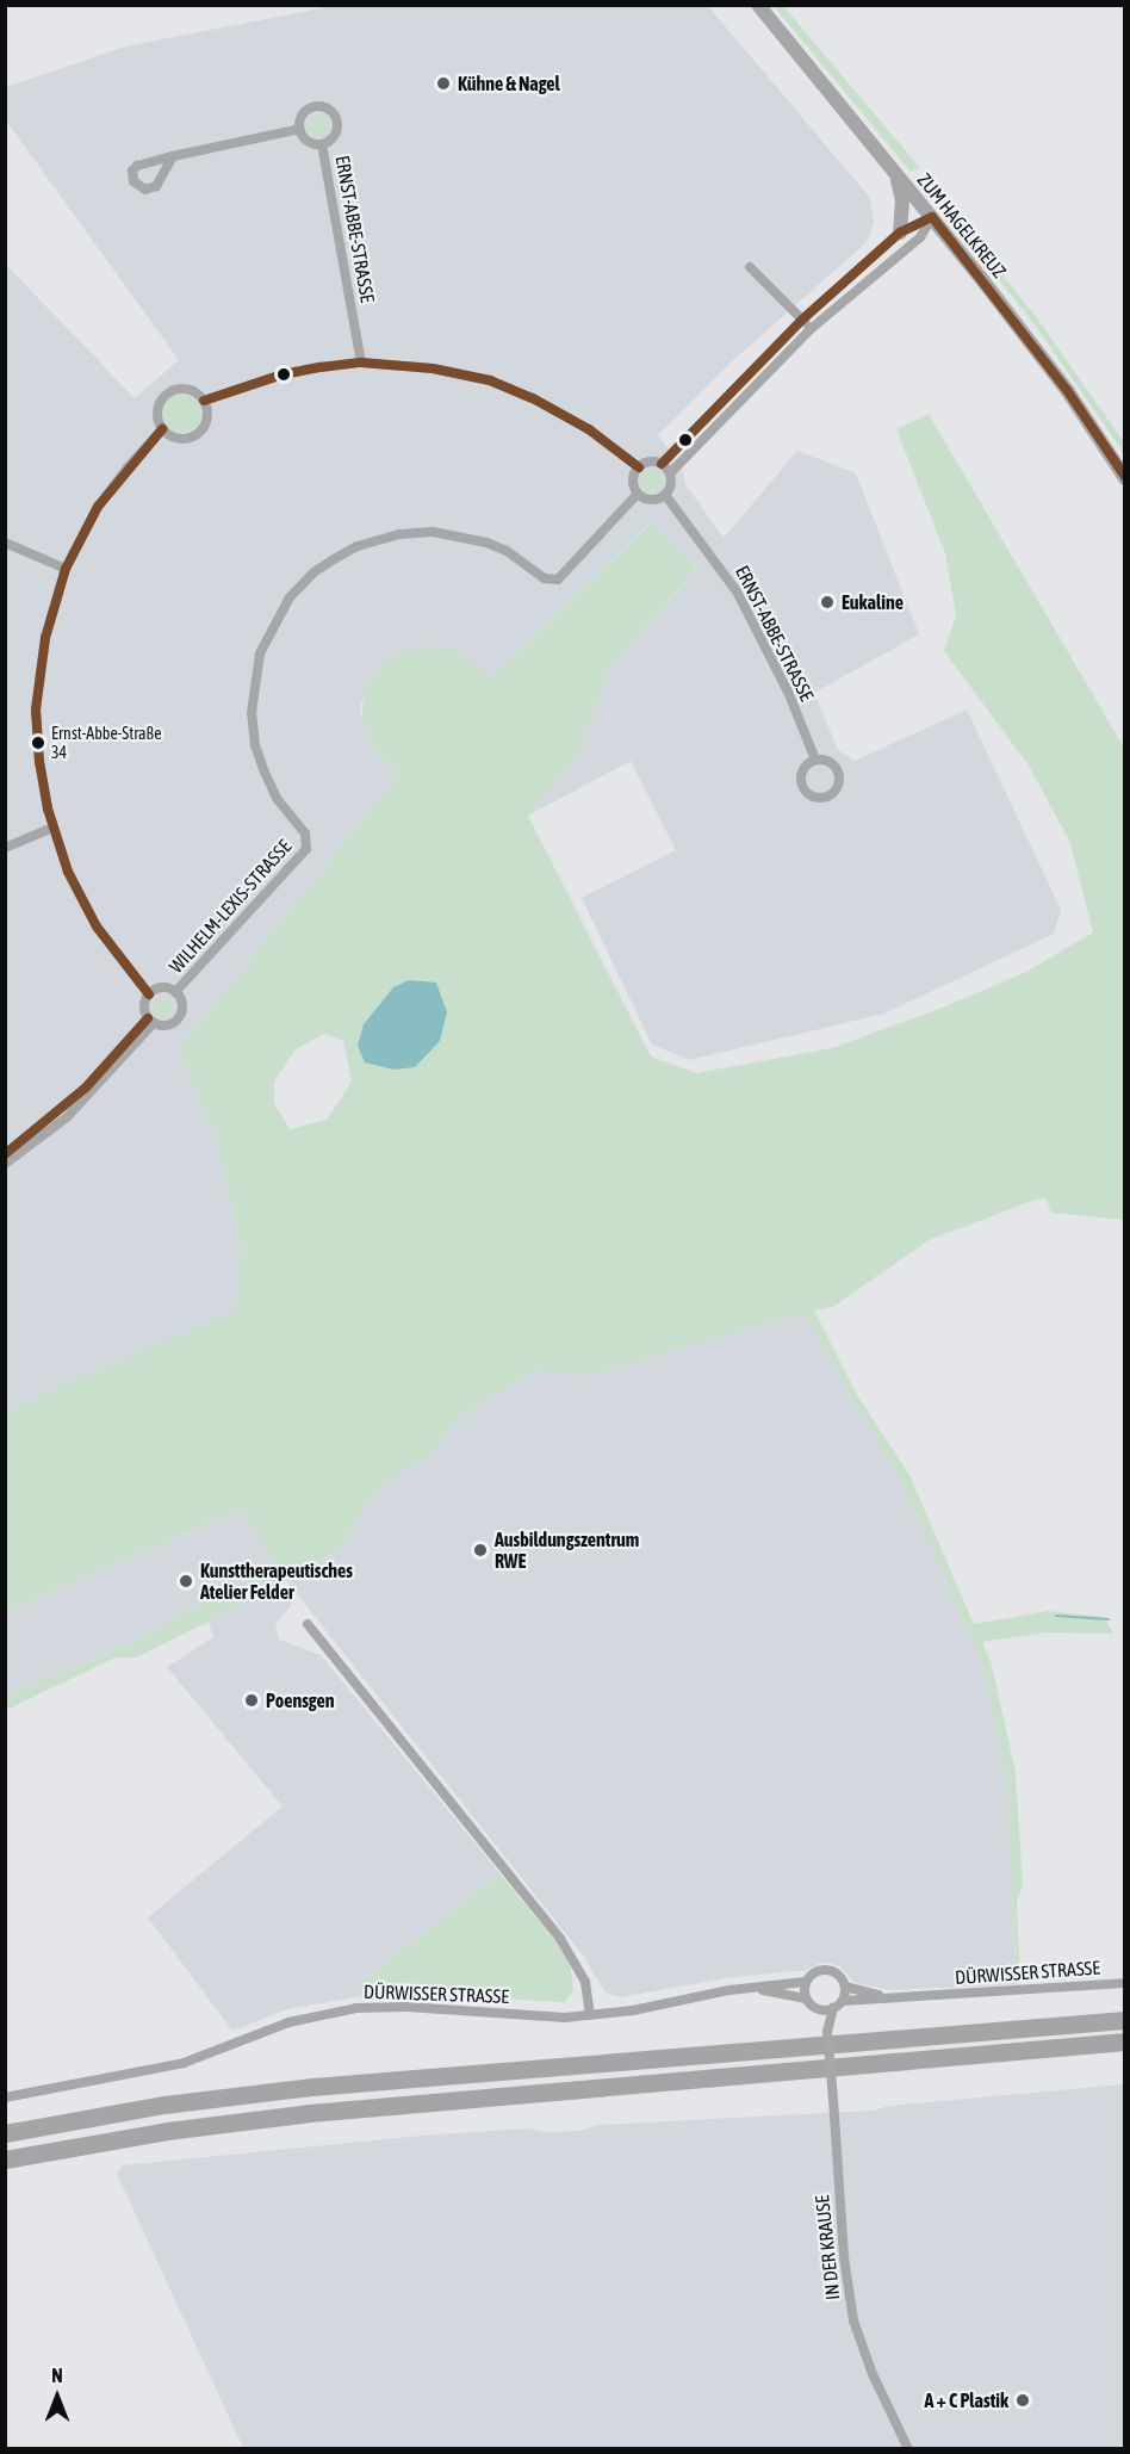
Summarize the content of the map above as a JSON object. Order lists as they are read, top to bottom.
{
  "streets": {
    "main road": ["ZUM HAGELKREUZ"],
    "street": [
      "ERNST-ABBE-STRASSE",
      "WILHELM-LEXIS-STRASSE",
      "DÜRWISSER STRASSE",
      "IN DER KRAUSE"
    ]
  },
  "crossings": [
    ["ERNST-ABBE-STRASSE", "WILHELM-LEXIS-STRASSE"],
    ["DÜRWISSER STRASSE", "IN DER KRAUSE"]
  ],
  "places": [
    "Kühne & Nagel",
    "Eukaline",
    "Ernst-Abbe-Straße 34",
    "Ausbildungszentrum RWE",
    "Kunsttherapeutisches Atelier Felder",
    "Poensgen",
    "A + C Plastik"
  ],
  "north": "top"
}
